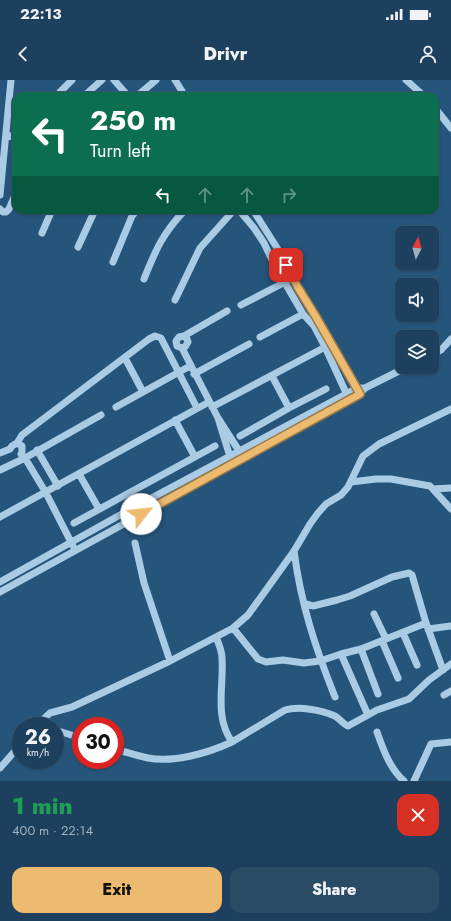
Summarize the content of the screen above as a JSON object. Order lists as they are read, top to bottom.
{
  "north": "top",
  "page": {
    "status": "22:13",
    "header": "Drivr",
    "turn": ["250 m", "Turn left"],
    "speed": "26 km/h",
    "limit": "30",
    "heading": ["1 min", "400 m · 22:14"],
    "buttons": ["Exit", "Share"]
  }
}
